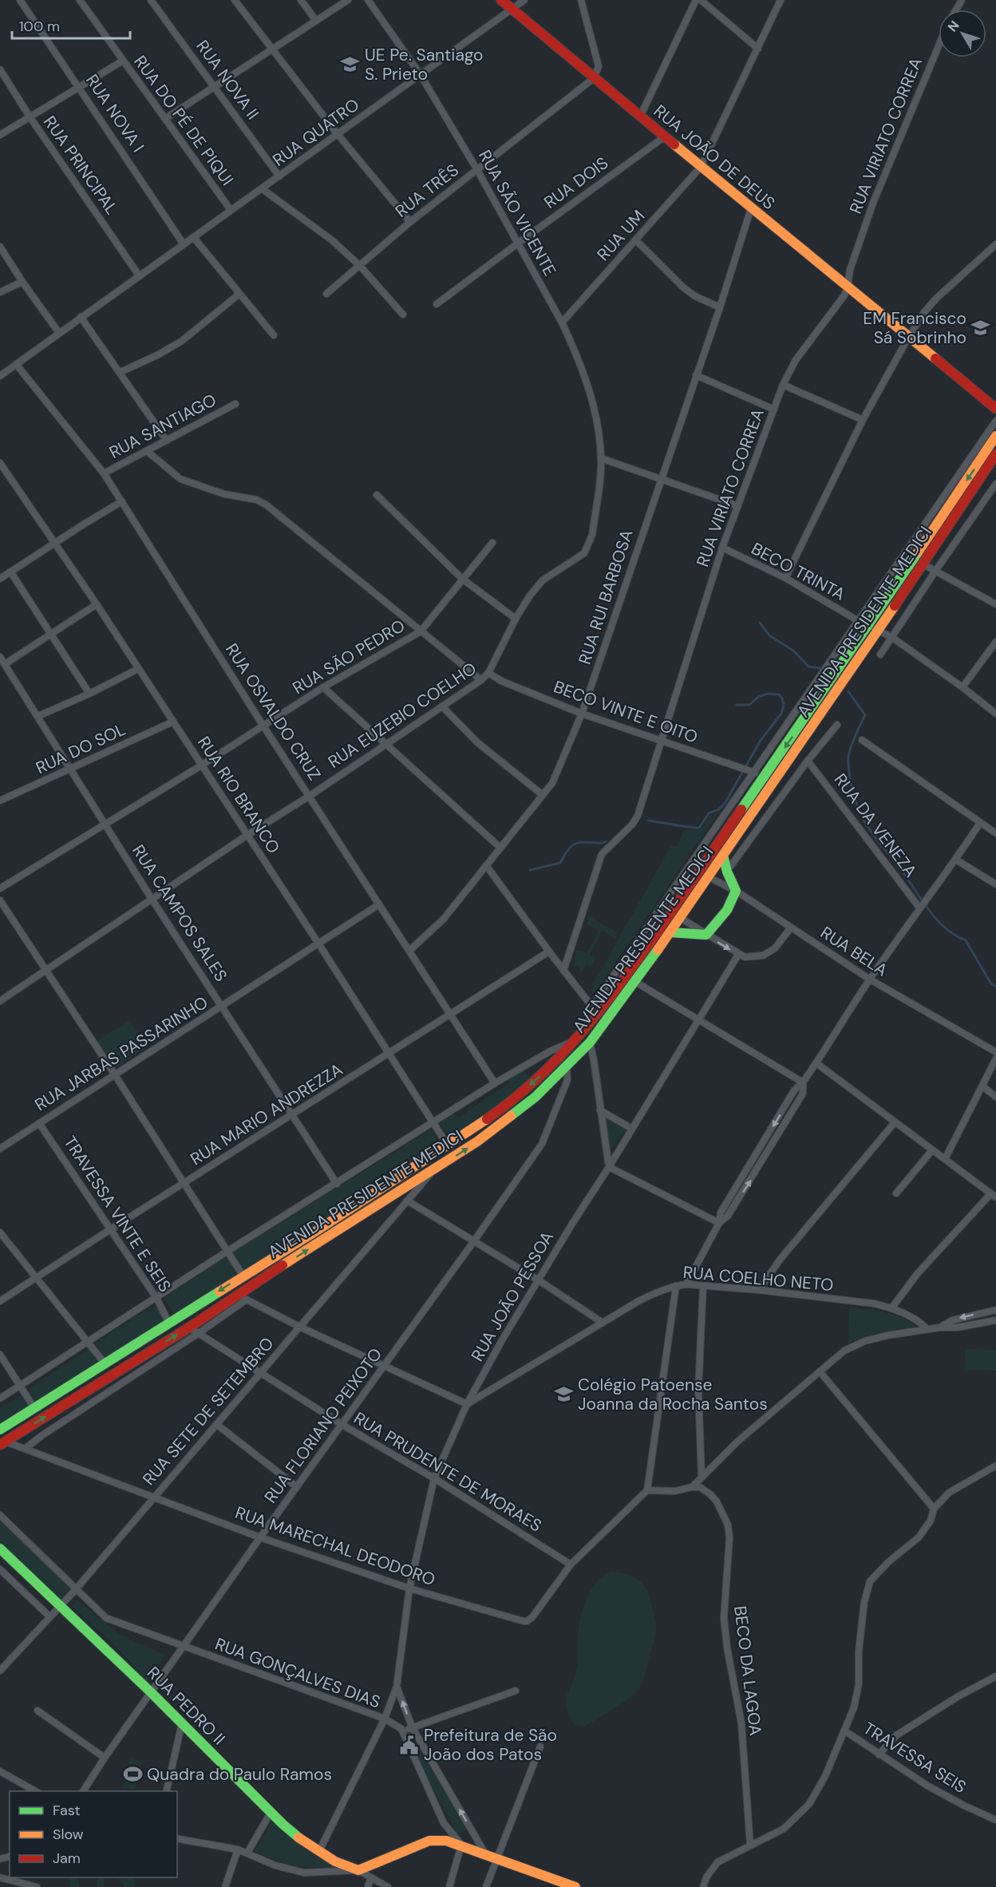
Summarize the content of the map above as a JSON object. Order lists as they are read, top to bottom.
{
  "streets": {
    "main road": ["RUA JOÃO DE DEUS", "AVENIDA PRESIDENTE MEDICI", "RUA PEDRO II"],
    "street": [
      "RUA NOVA II",
      "RUA NOVA I",
      "RUA DO PÉ DE PIQUI",
      "RUA QUATRO",
      "RUA VIRIATO CORREA",
      "RUA PRINCIPAL",
      "RUA DOIS",
      "RUA TRÊS",
      "RUA SÃO VICENTE",
      "RUA UM",
      "RUA SANTIAGO",
      "BECO TRINTA",
      "RUA RUI BARBOSA",
      "RUA SÃO PEDRO",
      "RUA OSVALDO CRUZ",
      "BECO VINTE E OITO",
      "RUA EUZEBIO COELHO",
      "RUA DO SOL",
      "RUA RIO BRANCO",
      "RUA DA VENEZA",
      "RUA CAMPOS SALES",
      "RUA BELA",
      "RUA JARBAS PASSARINHO",
      "RUA MARIO ANDREZZA",
      "TRAVESSA VINTE E SEIS",
      "RUA COELHO NETO",
      "RUA JOÃO PESSOA",
      "RUA SETE DE SETEMBRO",
      "RUA FLORIANO PEIXOTO",
      "RUA PRUDENTE DE MORAES",
      "RUA MARECHAL DEODORO",
      "BECO DA LAGOA",
      "RUA GONÇALVES DIAS",
      "TRAVESSA SEIS"
    ]
  },
  "crossings": [
    ["RUA NOVA II", "RUA QUATRO"],
    ["RUA NOVA I", "RUA QUATRO"],
    ["RUA DO PÉ DE PIQUI", "RUA QUATRO"],
    ["RUA QUATRO", "RUA JOÃO DE DEUS"],
    ["RUA QUATRO", "RUA PRINCIPAL"],
    ["RUA QUATRO", "RUA SÃO VICENTE"],
    ["RUA QUATRO", "RUA OSVALDO CRUZ"],
    ["RUA VIRIATO CORREA", "RUA JOÃO DE DEUS"],
    ["RUA VIRIATO CORREA", "BECO TRINTA"],
    ["RUA VIRIATO CORREA", "BECO VINTE E OITO"],
    ["RUA JOÃO DE DEUS", "RUA DOIS"],
    ["RUA JOÃO DE DEUS", "RUA TRÊS"],
    ["RUA JOÃO DE DEUS", "RUA UM"],
    ["RUA JOÃO DE DEUS", "RUA RUI BARBOSA"],
    ["RUA DOIS", "RUA SÃO VICENTE"],
    ["RUA TRÊS", "RUA SÃO VICENTE"],
    ["RUA SÃO VICENTE", "RUA UM"],
    ["RUA SÃO VICENTE", "RUA EUZEBIO COELHO"],
    ["RUA SANTIAGO", "RUA OSVALDO CRUZ"],
    ["BECO TRINTA", "AVENIDA PRESIDENTE MEDICI"],
    ["RUA RUI BARBOSA", "RUA OSVALDO CRUZ"],
    ["RUA RUI BARBOSA", "BECO VINTE E OITO"],
    ["AVENIDA PRESIDENTE MEDICI", "RUA OSVALDO CRUZ"],
    ["AVENIDA PRESIDENTE MEDICI", "RUA RIO BRANCO"],
    ["AVENIDA PRESIDENTE MEDICI", "RUA DA VENEZA"],
    ["AVENIDA PRESIDENTE MEDICI", "RUA CAMPOS SALES"],
    ["AVENIDA PRESIDENTE MEDICI", "RUA BELA"],
    ["AVENIDA PRESIDENTE MEDICI", "TRAVESSA VINTE E SEIS"],
    ["AVENIDA PRESIDENTE MEDICI", "RUA SETE DE SETEMBRO"],
    ["AVENIDA PRESIDENTE MEDICI", "RUA FLORIANO PEIXOTO"],
    ["AVENIDA PRESIDENTE MEDICI", "RUA PRUDENTE DE MORAES"],
    ["AVENIDA PRESIDENTE MEDICI", "RUA MARECHAL DEODORO"],
    ["RUA SÃO PEDRO", "RUA OSVALDO CRUZ"],
    ["RUA SÃO PEDRO", "RUA RIO BRANCO"],
    ["RUA SÃO PEDRO", "RUA CAMPOS SALES"],
    ["RUA OSVALDO CRUZ", "RUA EUZEBIO COELHO"],
    ["RUA OSVALDO CRUZ", "RUA JARBAS PASSARINHO"],
    ["RUA OSVALDO CRUZ", "RUA MARIO ANDREZZA"],
    ["BECO VINTE E OITO", "RUA EUZEBIO COELHO"],
    ["RUA EUZEBIO COELHO", "RUA RIO BRANCO"],
    ["RUA EUZEBIO COELHO", "RUA CAMPOS SALES"],
    ["RUA DO SOL", "RUA RIO BRANCO"],
    ["RUA DO SOL", "RUA CAMPOS SALES"],
    ["RUA RIO BRANCO", "RUA JARBAS PASSARINHO"],
    ["RUA RIO BRANCO", "RUA MARIO ANDREZZA"],
    ["RUA CAMPOS SALES", "RUA JARBAS PASSARINHO"],
    ["RUA CAMPOS SALES", "RUA MARIO ANDREZZA"],
    ["RUA JARBAS PASSARINHO", "TRAVESSA VINTE E SEIS"],
    ["RUA MARIO ANDREZZA", "TRAVESSA VINTE E SEIS"],
    ["RUA COELHO NETO", "RUA JOÃO PESSOA"],
    ["RUA JOÃO PESSOA", "RUA PRUDENTE DE MORAES"],
    ["RUA JOÃO PESSOA", "RUA MARECHAL DEODORO"],
    ["RUA JOÃO PESSOA", "RUA GONÇALVES DIAS"],
    ["RUA JOÃO PESSOA", "RUA PEDRO II"],
    ["RUA SETE DE SETEMBRO", "RUA PRUDENTE DE MORAES"],
    ["RUA SETE DE SETEMBRO", "RUA MARECHAL DEODORO"],
    ["RUA SETE DE SETEMBRO", "RUA GONÇALVES DIAS"],
    ["RUA SETE DE SETEMBRO", "RUA PEDRO II"],
    ["RUA FLORIANO PEIXOTO", "RUA PRUDENTE DE MORAES"],
    ["RUA FLORIANO PEIXOTO", "RUA MARECHAL DEODORO"],
    ["RUA FLORIANO PEIXOTO", "RUA GONÇALVES DIAS"],
    ["RUA FLORIANO PEIXOTO", "RUA PEDRO II"],
    ["RUA PRUDENTE DE MORAES", "RUA MARECHAL DEODORO"]
  ],
  "places": {
    "school or university": ["UE Pe. Santiago S. Prieto", "EM Francisco Sá Sobrinho", "Colégio Patoense Joanna da Rocha Santos"],
    "public building": ["Prefeitura de São João dos Patos"],
    "sports": ["Quadra do Paulo Ramos"]
  },
  "legend": ["Fast", "Slow", "Jam"],
  "scale_bar": "100 m",
  "north": "top left"
}
